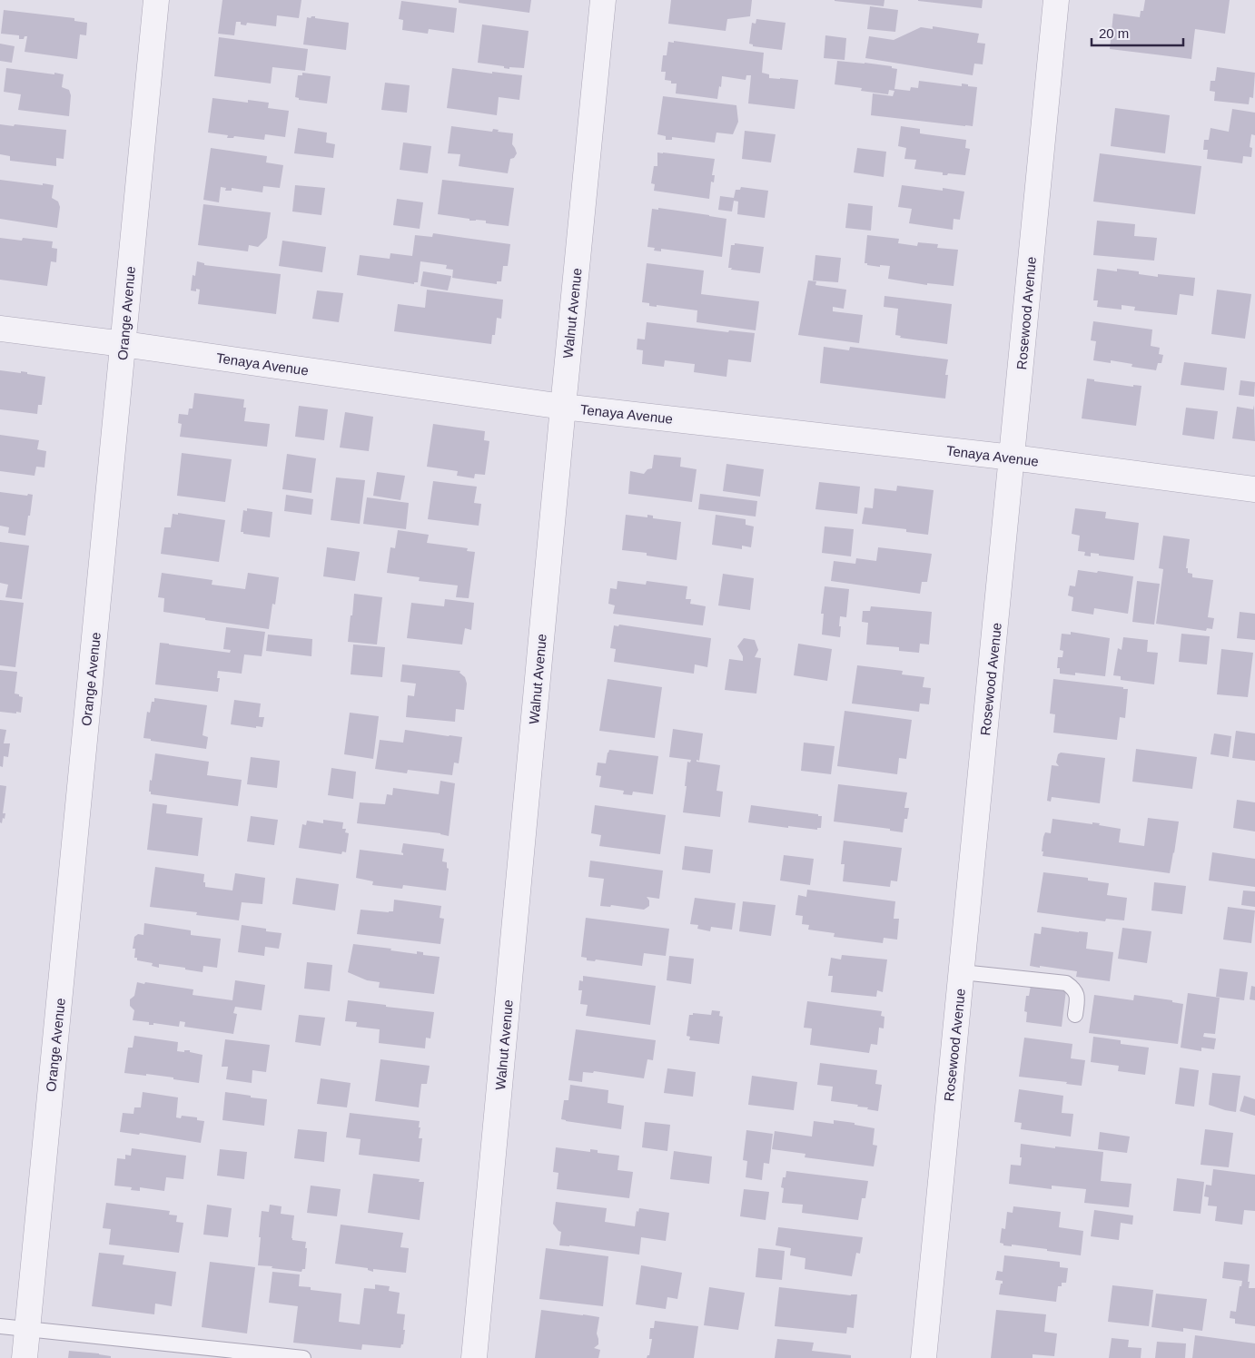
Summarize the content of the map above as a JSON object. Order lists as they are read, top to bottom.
{
  "streets": {
    "street": [
      "Orange Avenue",
      "Walnut Avenue",
      "Rosewood Avenue",
      "Tenaya Avenue"
    ]
  },
  "crossings": [
    ["Orange Avenue", "Tenaya Avenue"],
    ["Walnut Avenue", "Tenaya Avenue"],
    ["Rosewood Avenue", "Tenaya Avenue"]
  ],
  "scale_bar": "20 m"
}
